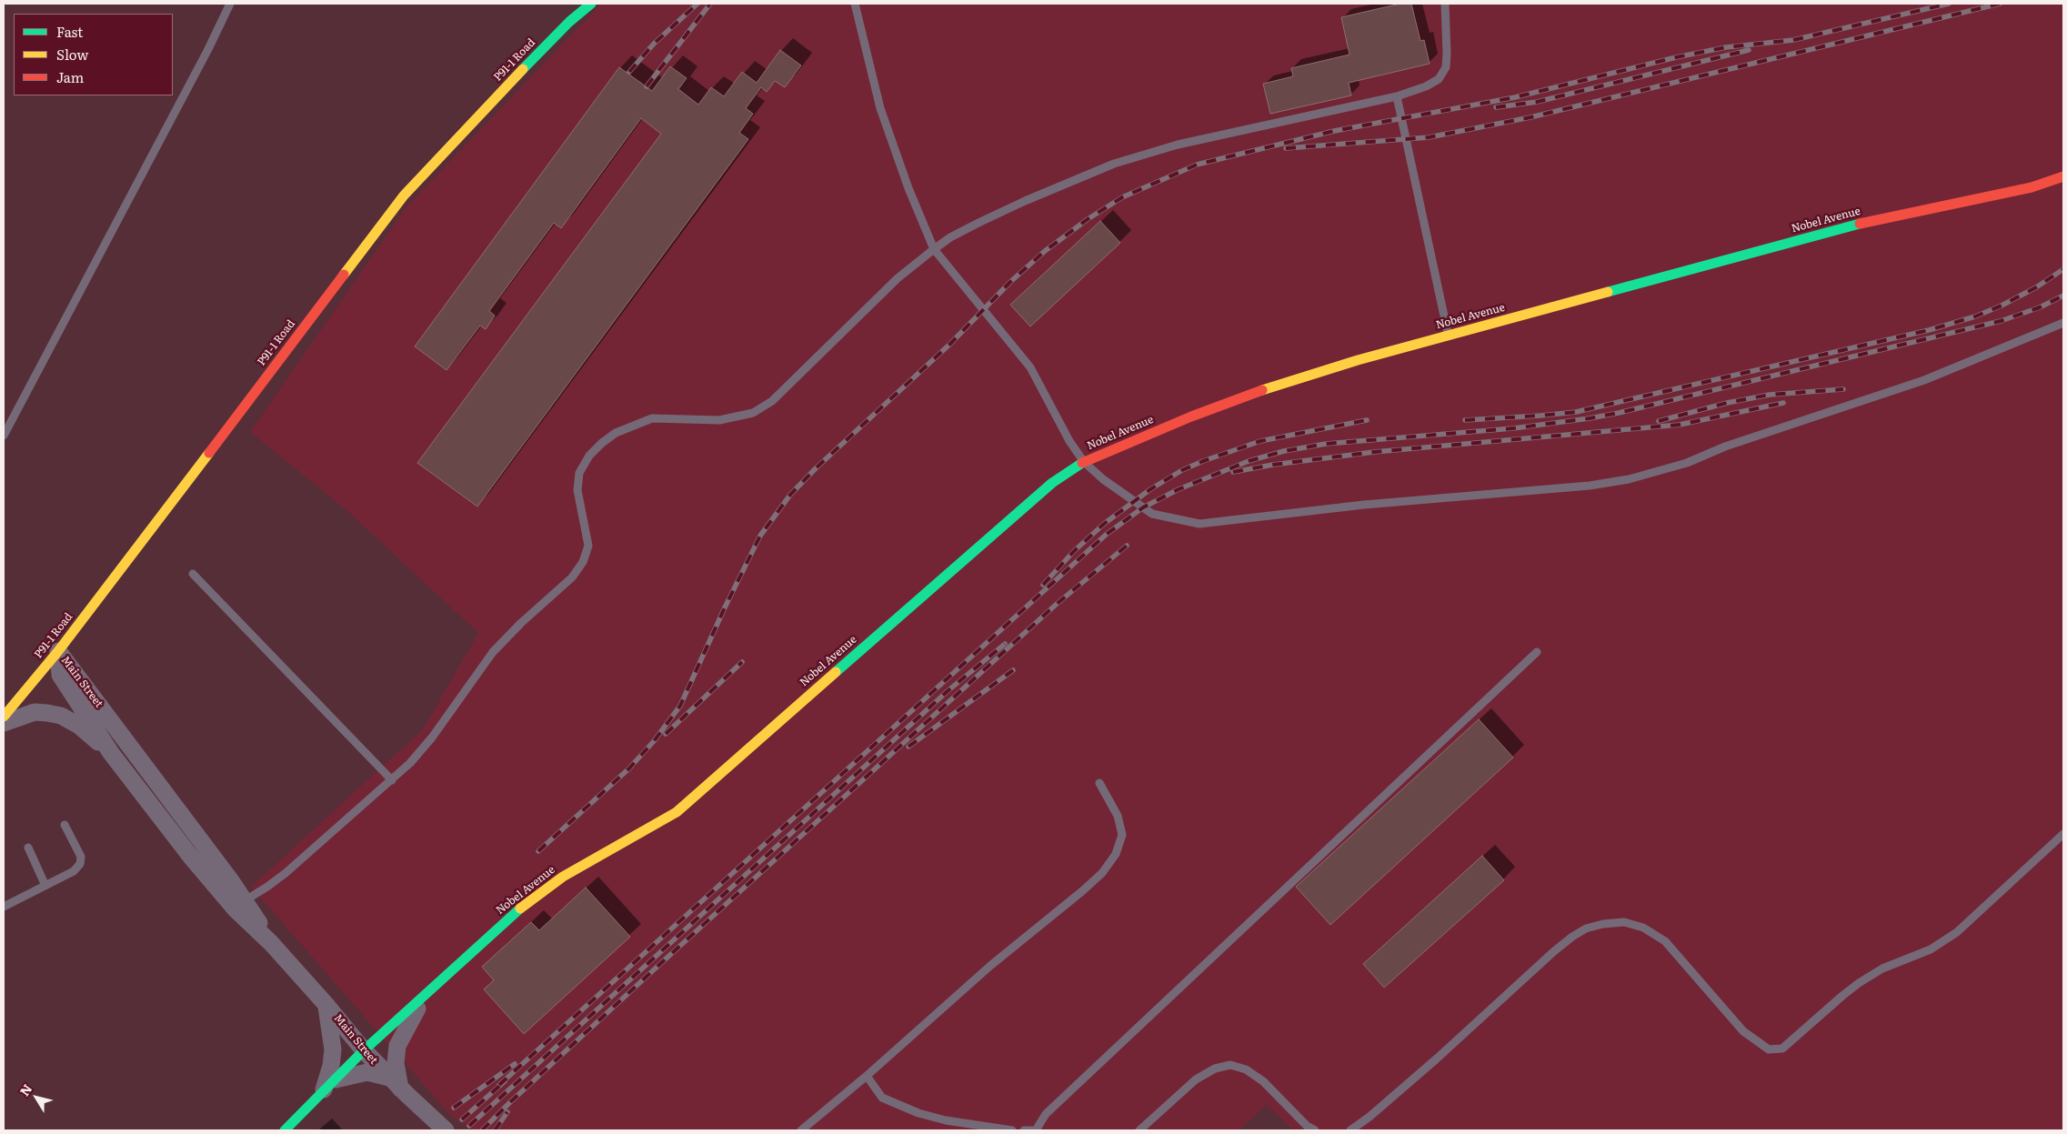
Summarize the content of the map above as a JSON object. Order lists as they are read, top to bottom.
{
  "streets": {
    "street": ["P91-1 Road", "Nobel Avenue", "Main Street"]
  },
  "crossings": [
    ["P91-1 Road", "Main Street"],
    ["Nobel Avenue", "Main Street"]
  ],
  "legend": ["Fast", "Slow", "Jam"],
  "north": "top left"
}
